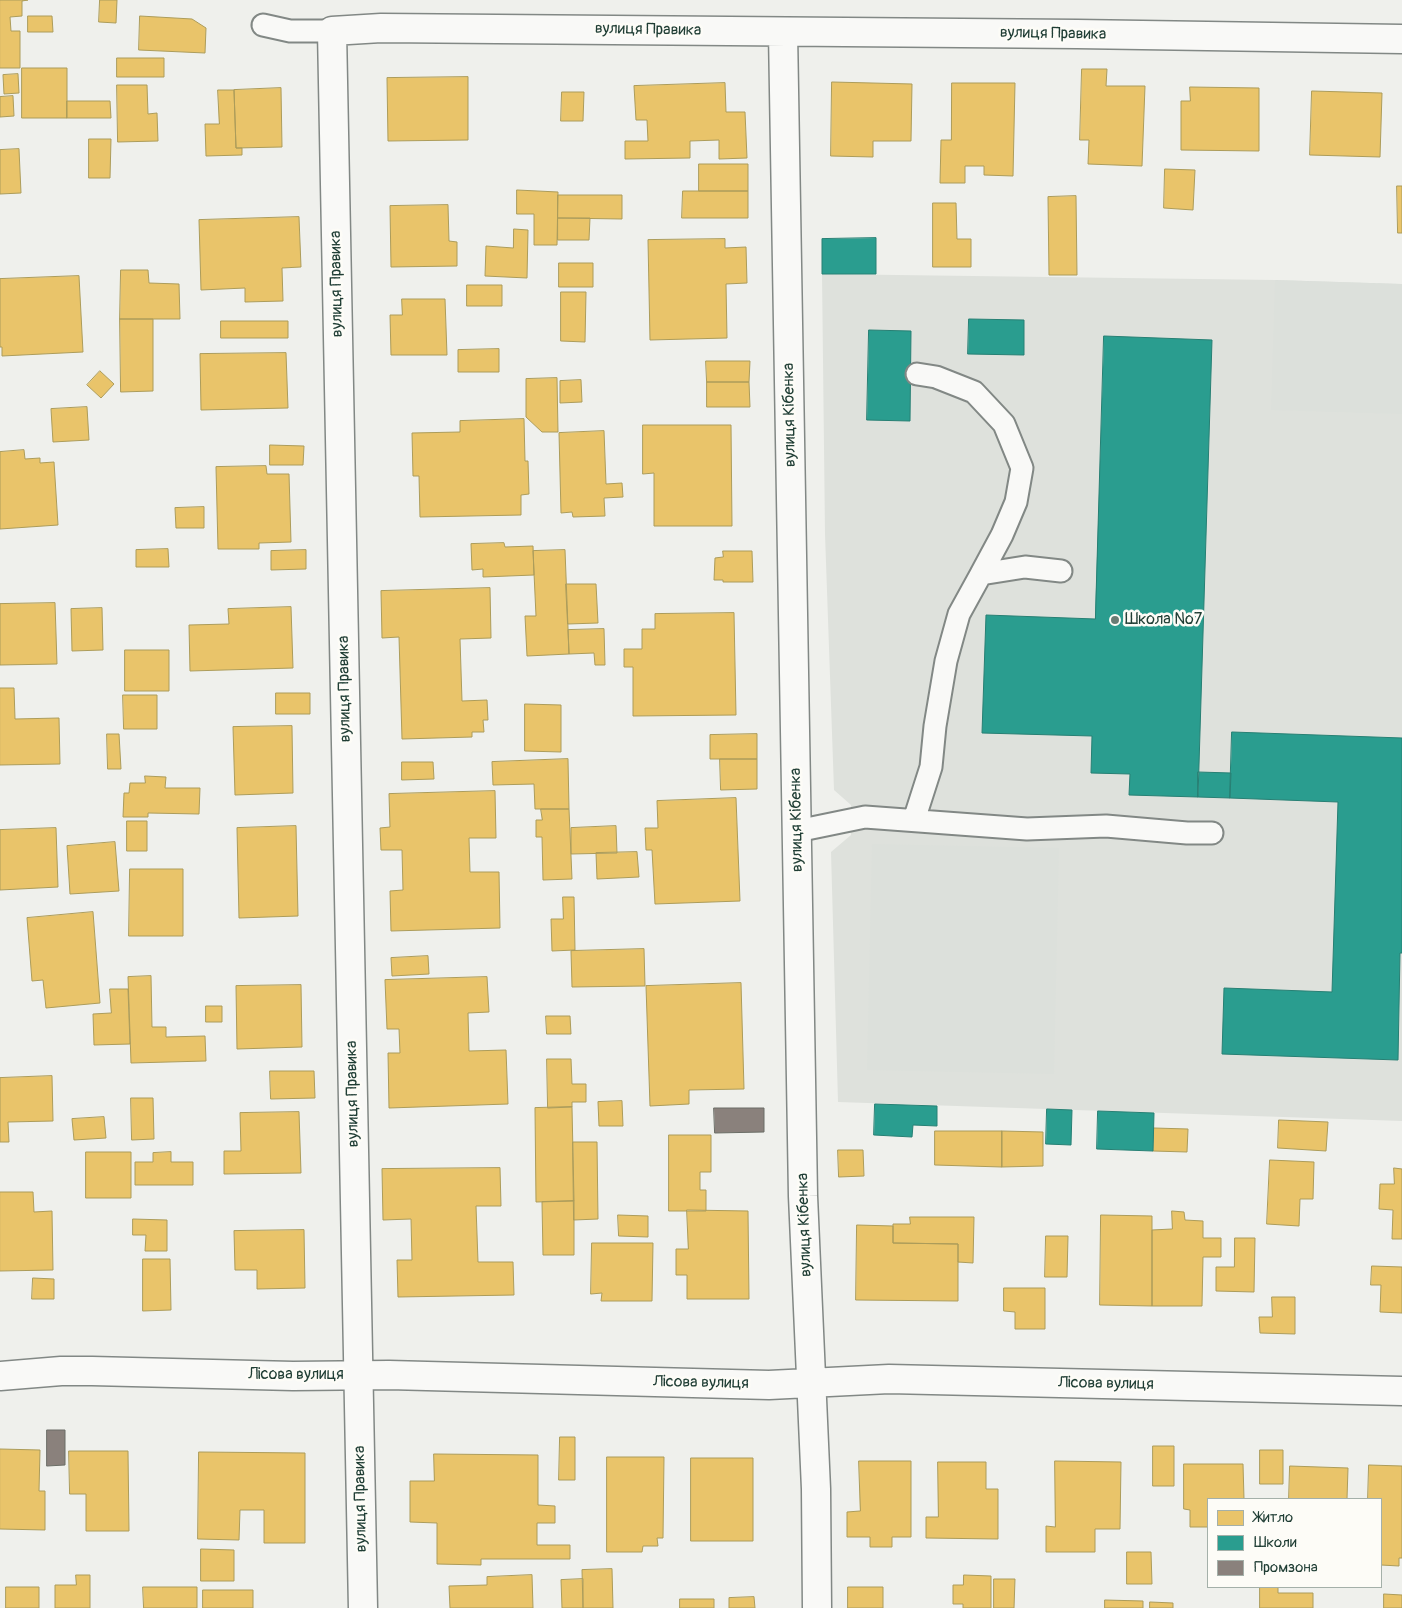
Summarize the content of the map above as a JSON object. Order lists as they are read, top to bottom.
{
  "streets": {
    "street": ["вулиця Правика", "вулиця Кібенка", "Лісова вулиця"]
  },
  "crossings": [
    ["вулиця Правика", "вулиця Кібенка"],
    ["вулиця Правика", "Лісова вулиця"],
    ["вулиця Кібенка", "Лісова вулиця"]
  ],
  "places": ["Школа №7"],
  "legend": ["Житло", "Школи", "Промзона"]
}
